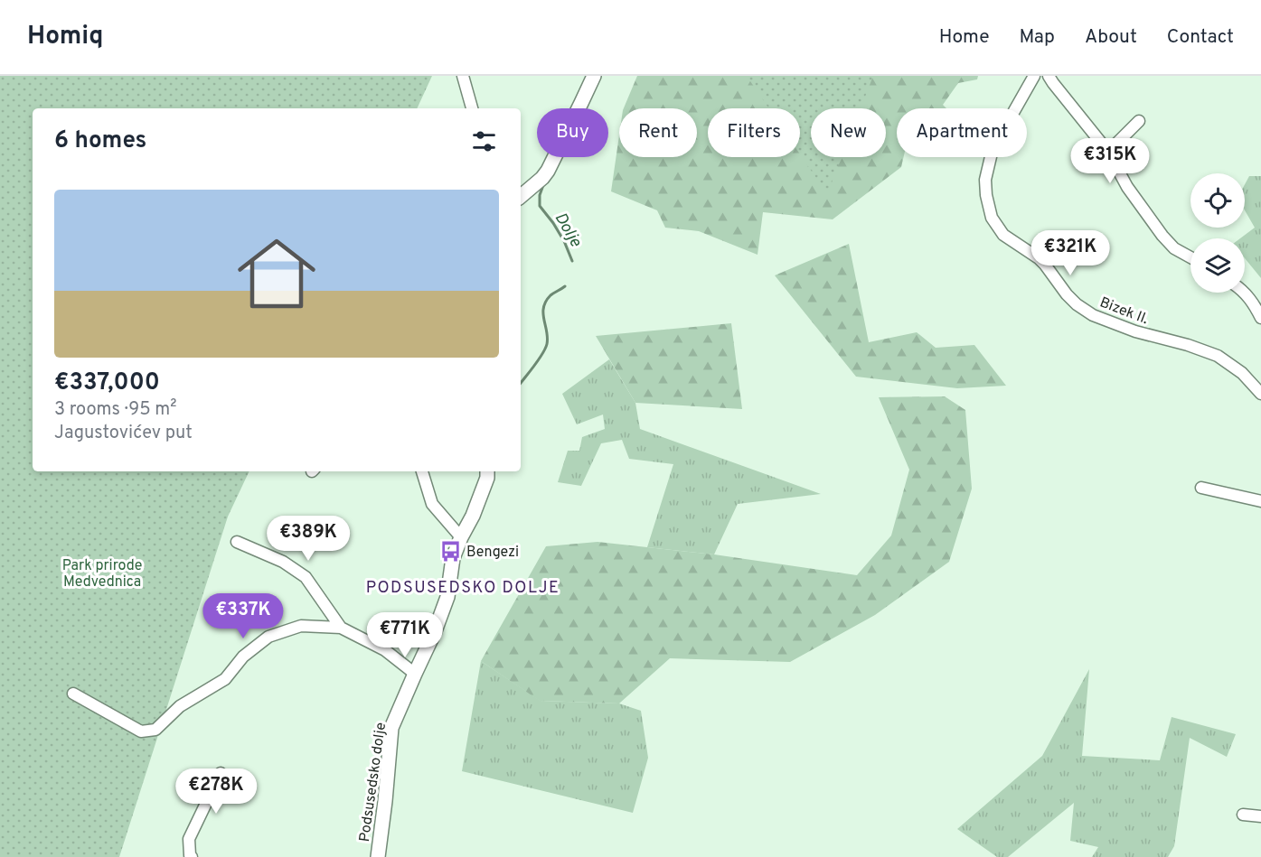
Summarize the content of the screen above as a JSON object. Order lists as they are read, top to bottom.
{
  "streets": {
    "street": ["Bizek II.", "Podsusedsko dolje"]
  },
  "districts": ["PODSUSEDSKO DOLJE"],
  "water": ["Dolje"],
  "parks": ["Park prirode Medvednica"],
  "places": {
    "bus stop": ["Bengezi"]
  },
  "page": {
    "header": "Homiq",
    "nav": [
      "Home",
      "Map",
      "About",
      "Contact"
    ],
    "chip": [
      "Buy",
      "Rent",
      "Filters",
      "New",
      "Apartment"
    ],
    "heading": "6 homes",
    "price": [
      "€315K",
      "€321K",
      "€389K",
      "€337K",
      "€771K",
      "€278K"
    ],
    "list": [
      {
        "name": "€337,000",
        "note": "3 rooms · 95 m² · Jagustovićev put"
      }
    ]
  }
}
